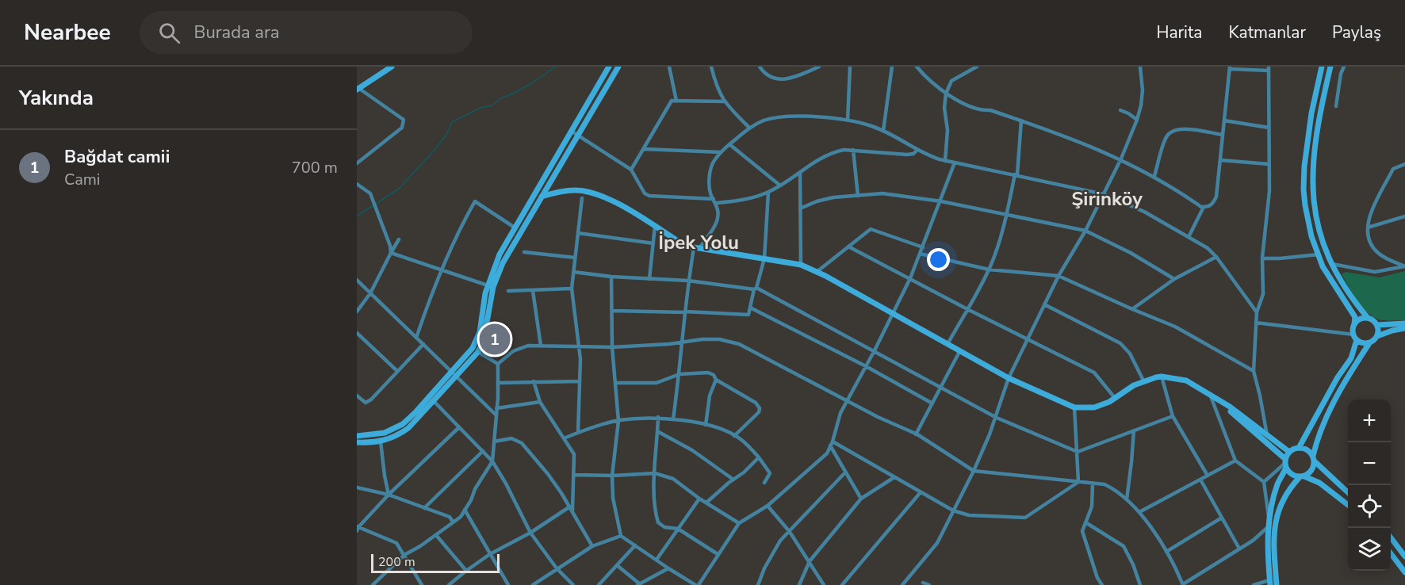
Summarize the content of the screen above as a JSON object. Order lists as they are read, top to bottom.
{
  "districts": ["Şirinköy", "İpek Yolu"],
  "scale_bar": "200 m",
  "page": {
    "header": "Nearbee",
    "search": "Burada ara",
    "nav": ["Harita", "Katmanlar", "Paylaş"],
    "heading": "Yakında",
    "list": [
      {
        "mark": "1",
        "name": "Bağdat camii",
        "note": "Cami",
        "value": "700 m"
      }
    ],
    "pins": "1",
    "map_buttons": ["+", "−"],
    "scale": "200 m"
  }
}
